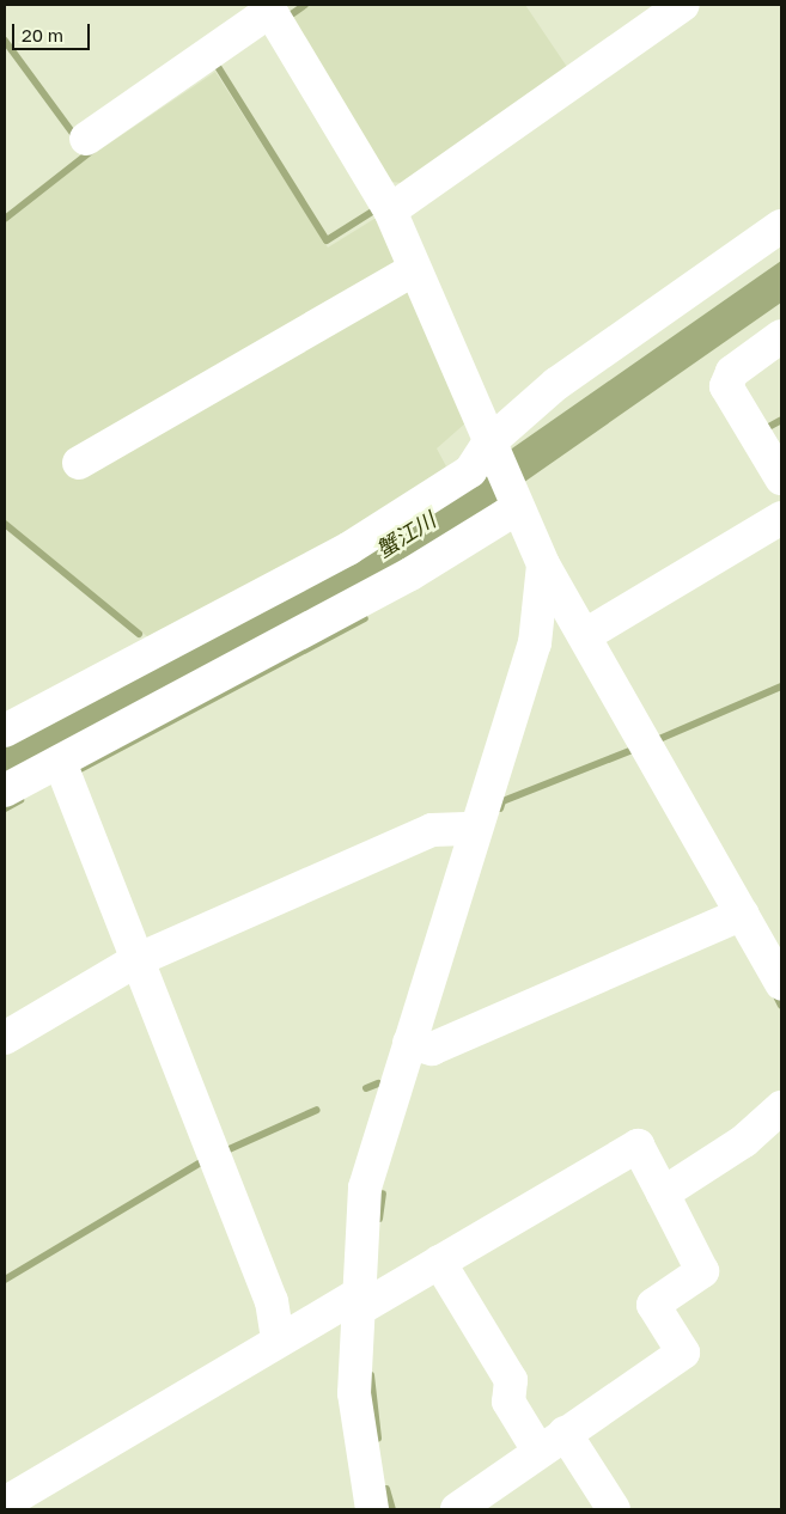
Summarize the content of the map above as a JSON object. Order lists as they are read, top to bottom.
{
  "water": ["蟹江川"],
  "scale_bar": "20 m"
}
